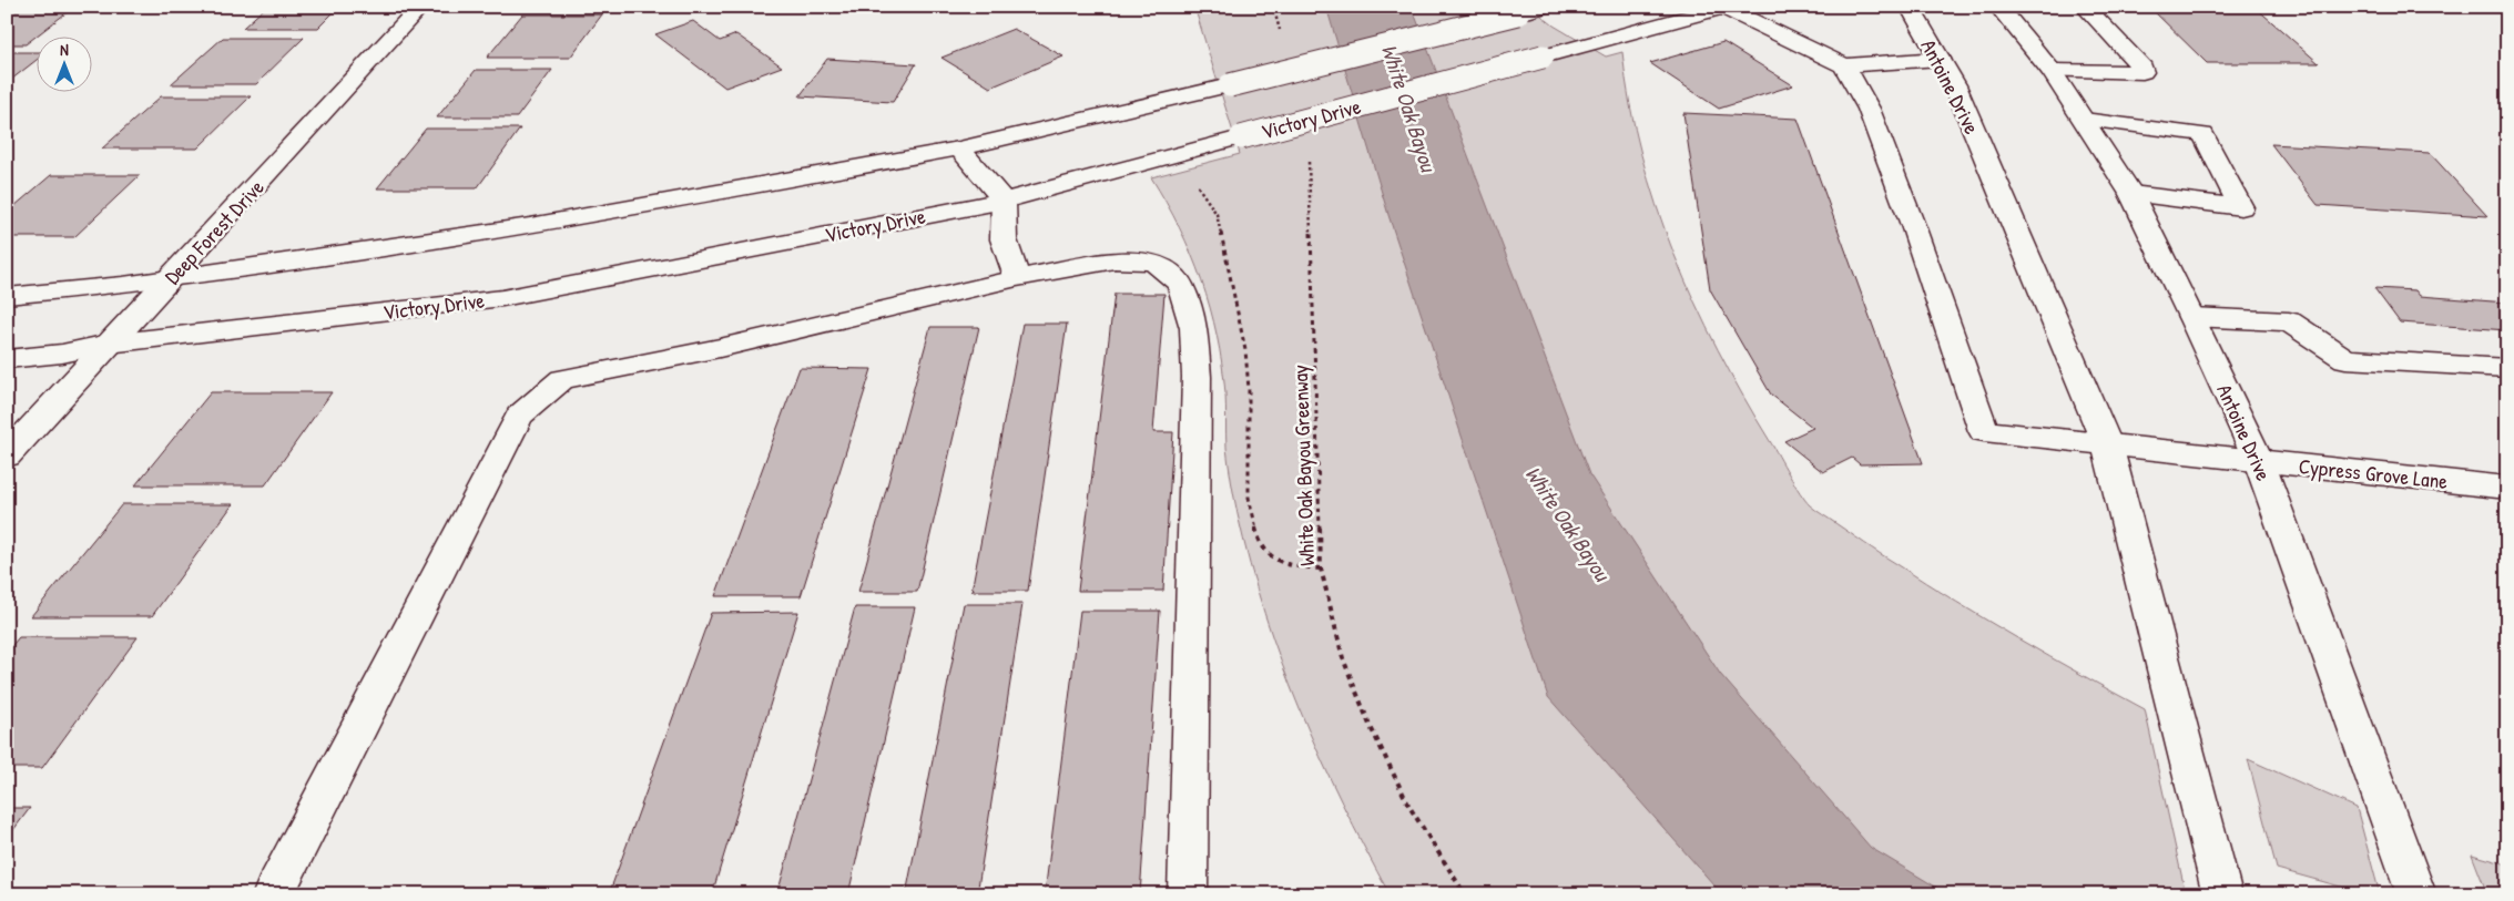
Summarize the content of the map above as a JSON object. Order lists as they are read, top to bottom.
{
  "streets": {
    "main road": [
      "Antoine Drive",
      "Victory Drive",
      "Deep Forest Drive",
      "Cypress Grove Lane"
    ],
    "path": ["White Oak Bayou Greenway"]
  },
  "crossings": [
    ["Antoine Drive", "Cypress Grove Lane"],
    ["Victory Drive", "Deep Forest Drive"]
  ],
  "water": ["White Oak Bayou"],
  "north": "top"
}
